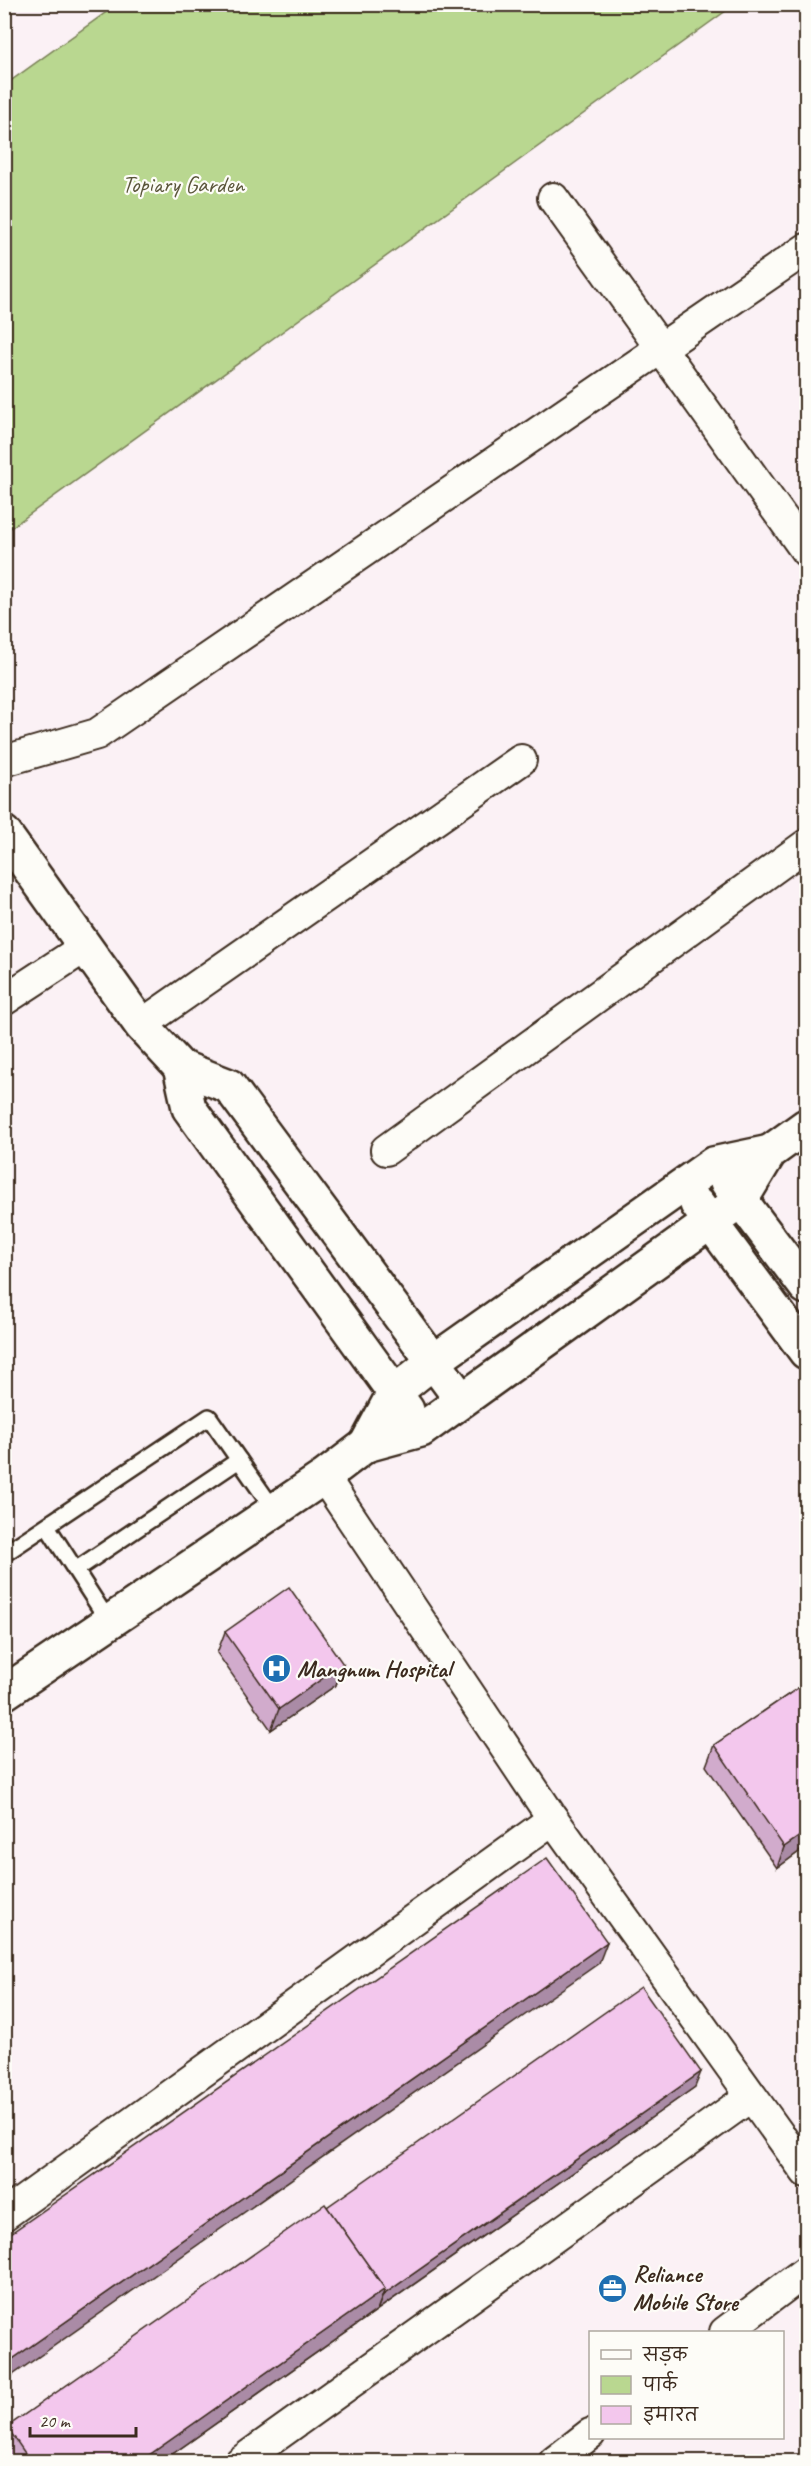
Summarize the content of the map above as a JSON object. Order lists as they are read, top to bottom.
{
  "parks": ["Topiary Garden"],
  "places": {
    "hospital": ["Mangnum Hospital"],
    "office": ["Reliance Mobile Store"]
  },
  "legend": ["सड़क", "पार्क", "इमारत"],
  "scale_bar": "20 m"
}
